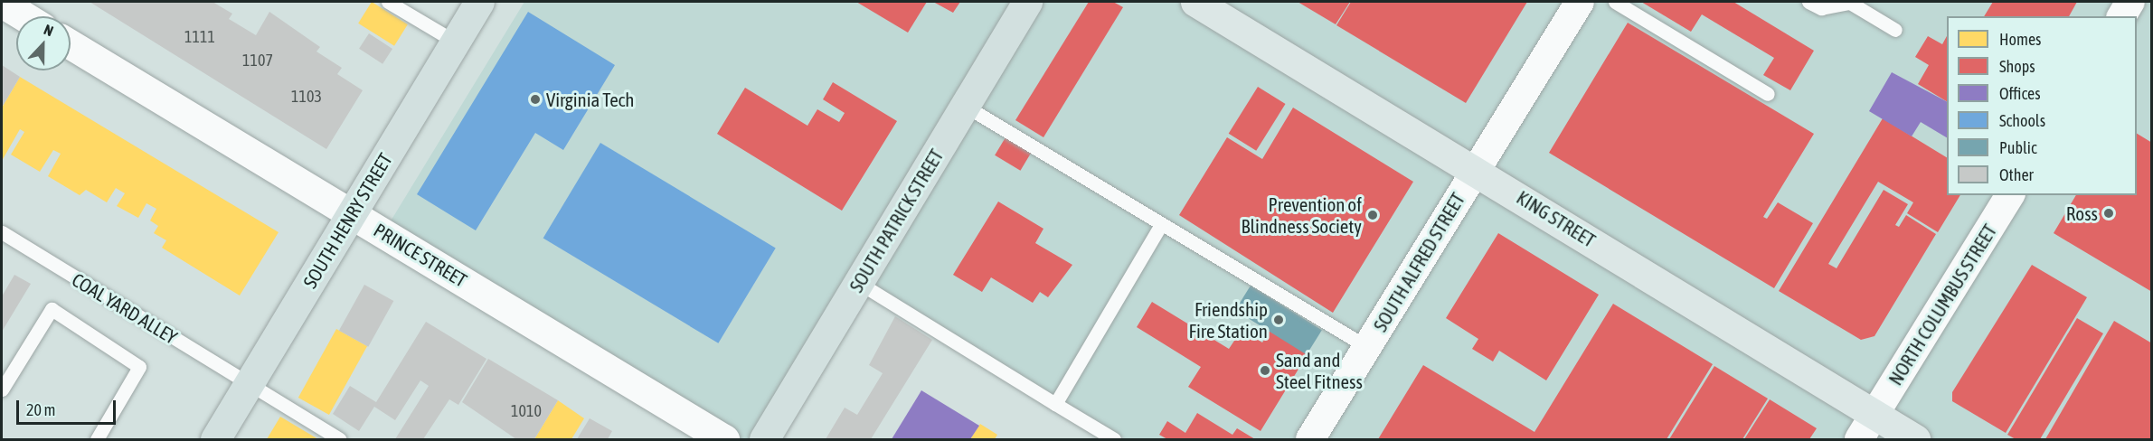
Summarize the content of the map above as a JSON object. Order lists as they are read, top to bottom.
{
  "streets": {
    "highway": ["SOUTH HENRY STREET", "SOUTH PATRICK STREET"],
    "main road": ["KING STREET"],
    "street": ["PRINCE STREET", "SOUTH ALFRED STREET", "NORTH COLUMBUS STREET"],
    "lane": ["COAL YARD ALLEY"]
  },
  "crossings": [
    ["KING STREET", "SOUTH ALFRED STREET"],
    ["KING STREET", "NORTH COLUMBUS STREET"],
    ["SOUTH HENRY STREET", "PRINCE STREET"],
    ["SOUTH HENRY STREET", "COAL YARD ALLEY"]
  ],
  "places": [
    "Virginia Tech",
    "Ross",
    "Prevention of Blindness Society",
    "Friendship Fire Station",
    "Sand and Steel Fitness"
  ],
  "house_numbers": [
    "1111",
    "1107",
    "1103",
    "1010"
  ],
  "legend": [
    "Homes",
    "Shops",
    "Offices",
    "Schools",
    "Public",
    "Other"
  ],
  "scale_bar": "20 m",
  "north": "top"
}
